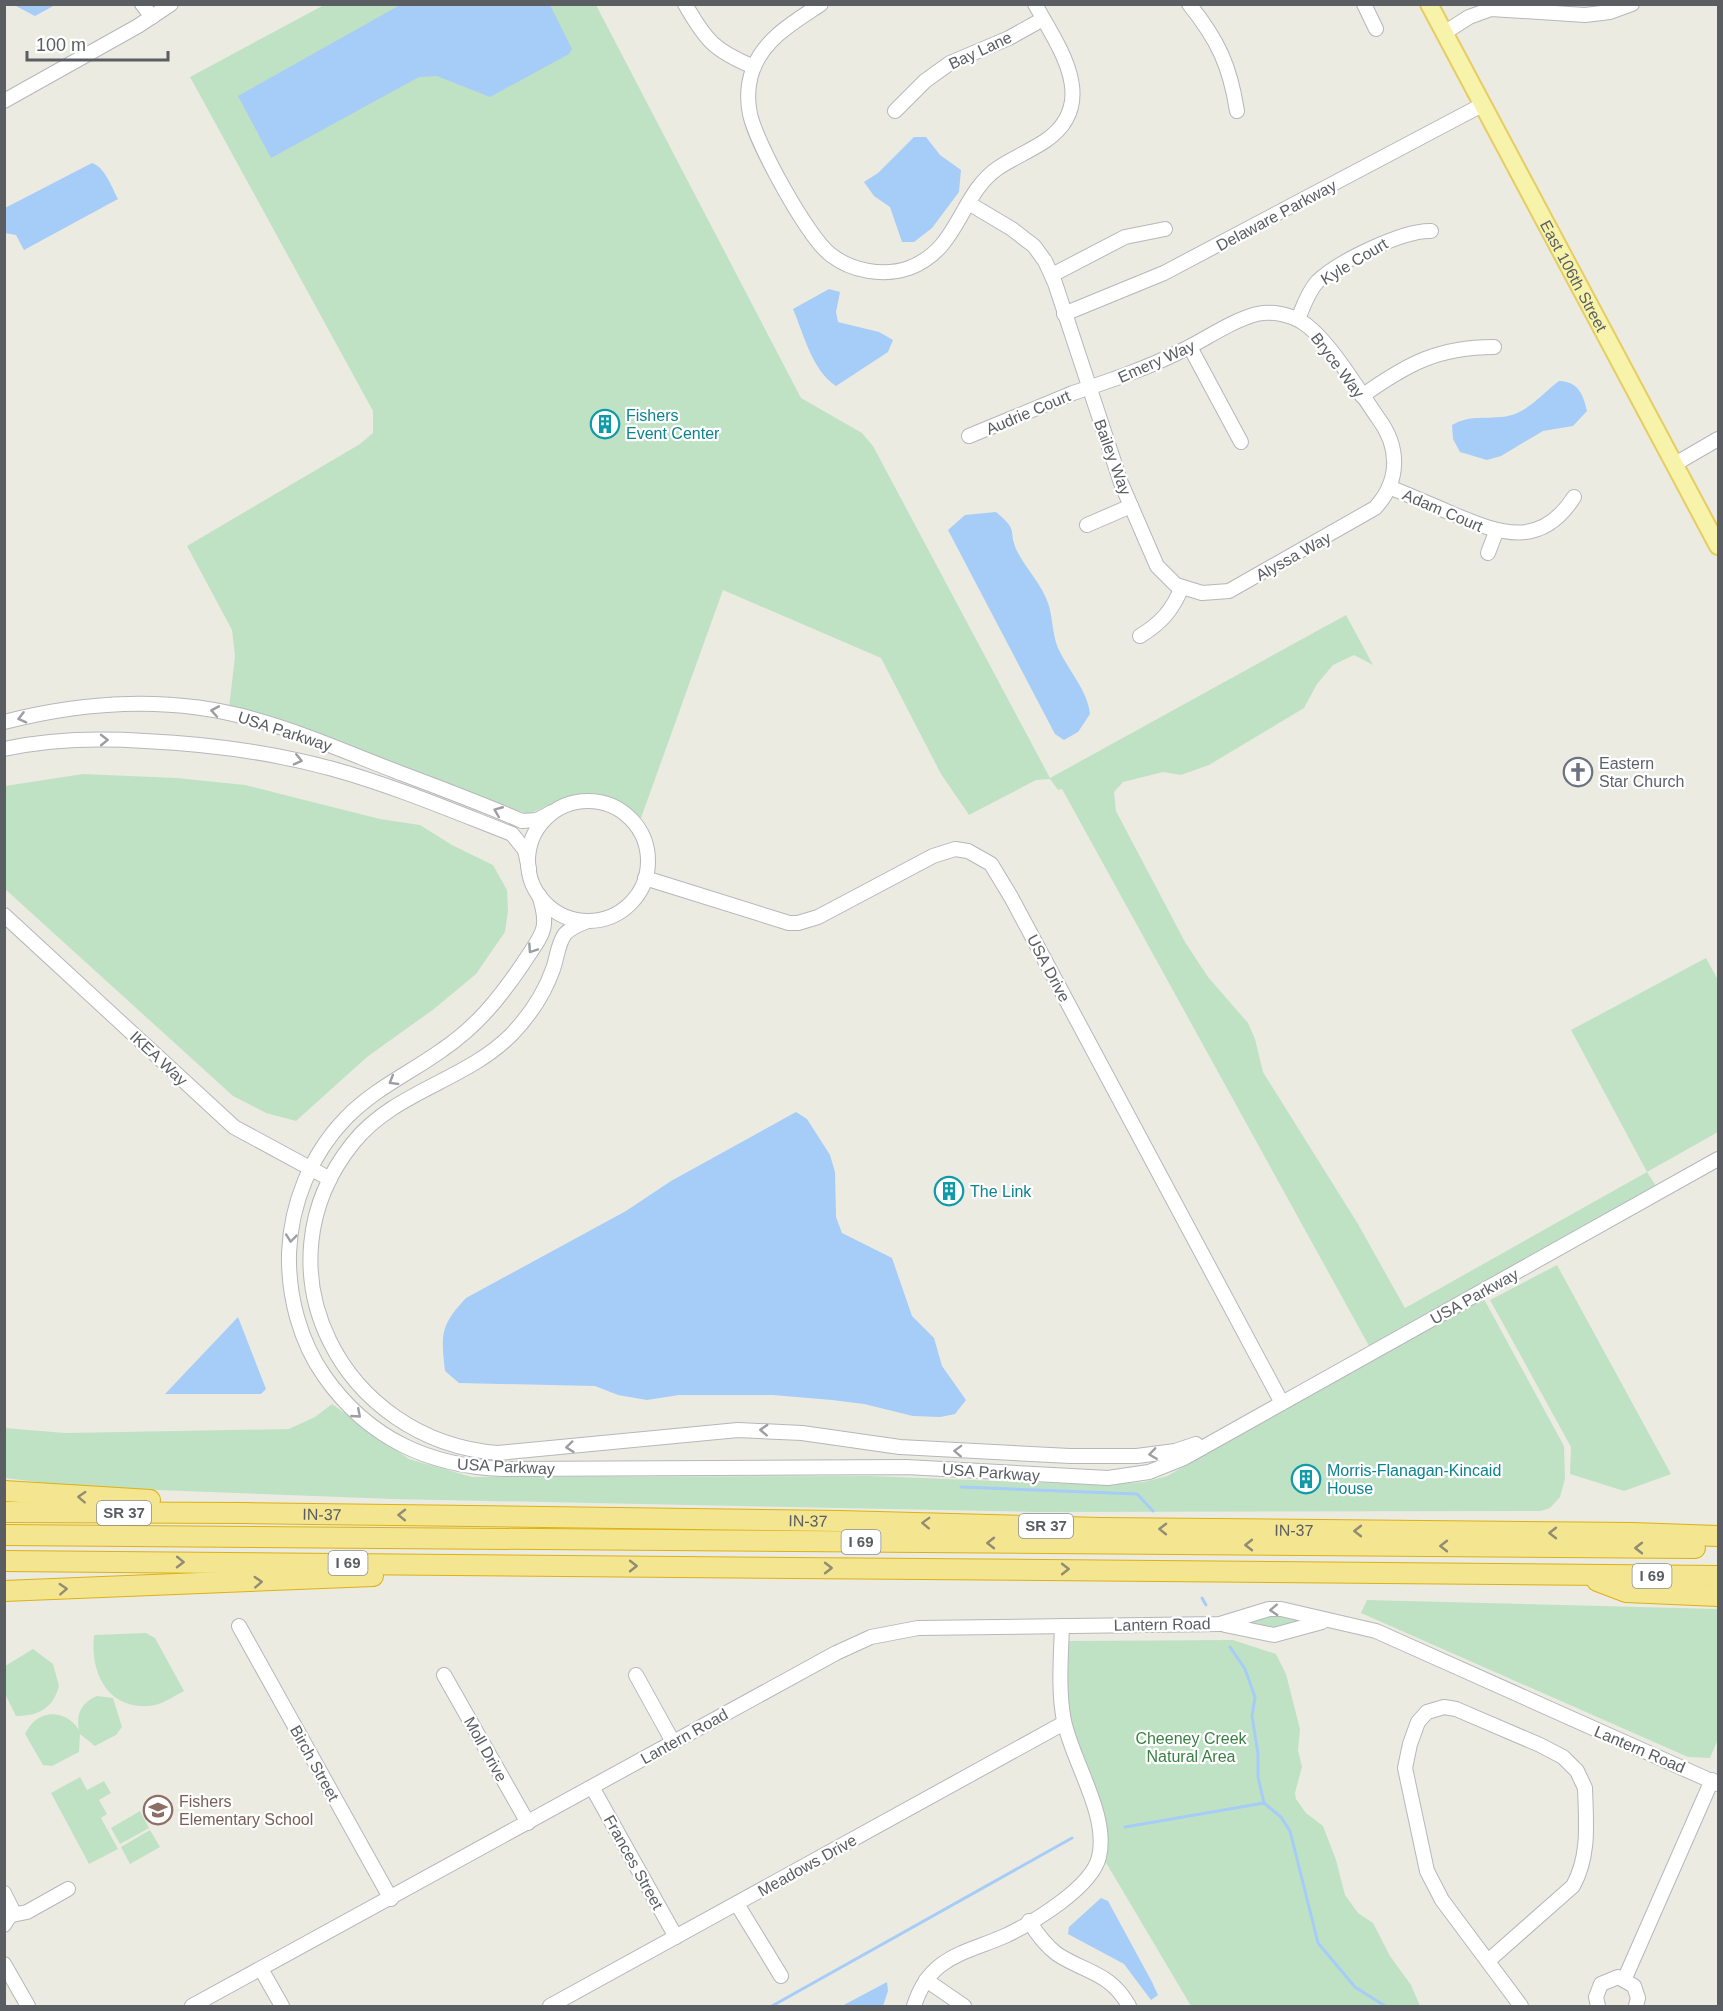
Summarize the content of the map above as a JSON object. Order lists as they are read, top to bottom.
{
  "streets": {
    "highway": ["SR 37", "IN-37", "I 69"],
    "main road": ["East 106th Street"],
    "street": [
      "Bay Lane",
      "Delaware Parkway",
      "Kyle Court",
      "Emery Way",
      "Bryce Way",
      "Audrie Court",
      "Bailey Way",
      "Adam Court",
      "Alyssa Way",
      "USA Parkway",
      "USA Drive",
      "IKEA Way",
      "Lantern Road",
      "Moll Drive",
      "Birch Street",
      "Frances Street",
      "Meadows Drive"
    ]
  },
  "crossings": [
    ["Delaware Parkway", "East 106th Street"],
    ["Delaware Parkway", "Bailey Way"],
    ["Kyle Court", "Bryce Way"],
    ["Emery Way", "Bryce Way"],
    ["Emery Way", "Audrie Court"],
    ["Emery Way", "Bailey Way"],
    ["Bryce Way", "Adam Court"],
    ["Bryce Way", "Alyssa Way"],
    ["Audrie Court", "Bailey Way"],
    ["Bailey Way", "Alyssa Way"],
    ["Adam Court", "Alyssa Way"],
    ["USA Parkway", "USA Drive"],
    ["USA Parkway", "IKEA Way"],
    ["Lantern Road", "Moll Drive"],
    ["Lantern Road", "Birch Street"],
    ["Lantern Road", "Frances Street"],
    ["Frances Street", "Meadows Drive"]
  ],
  "parks": ["Cheeney Creek Natural Area"],
  "places": {
    "building": ["Fishers Event Center", "The Link", "Morris-Flanagan-Kincaid House"],
    "church": ["Eastern Star Church"],
    "school or university": ["Fishers Elementary School"]
  },
  "scale_bar": "100 m"
}
